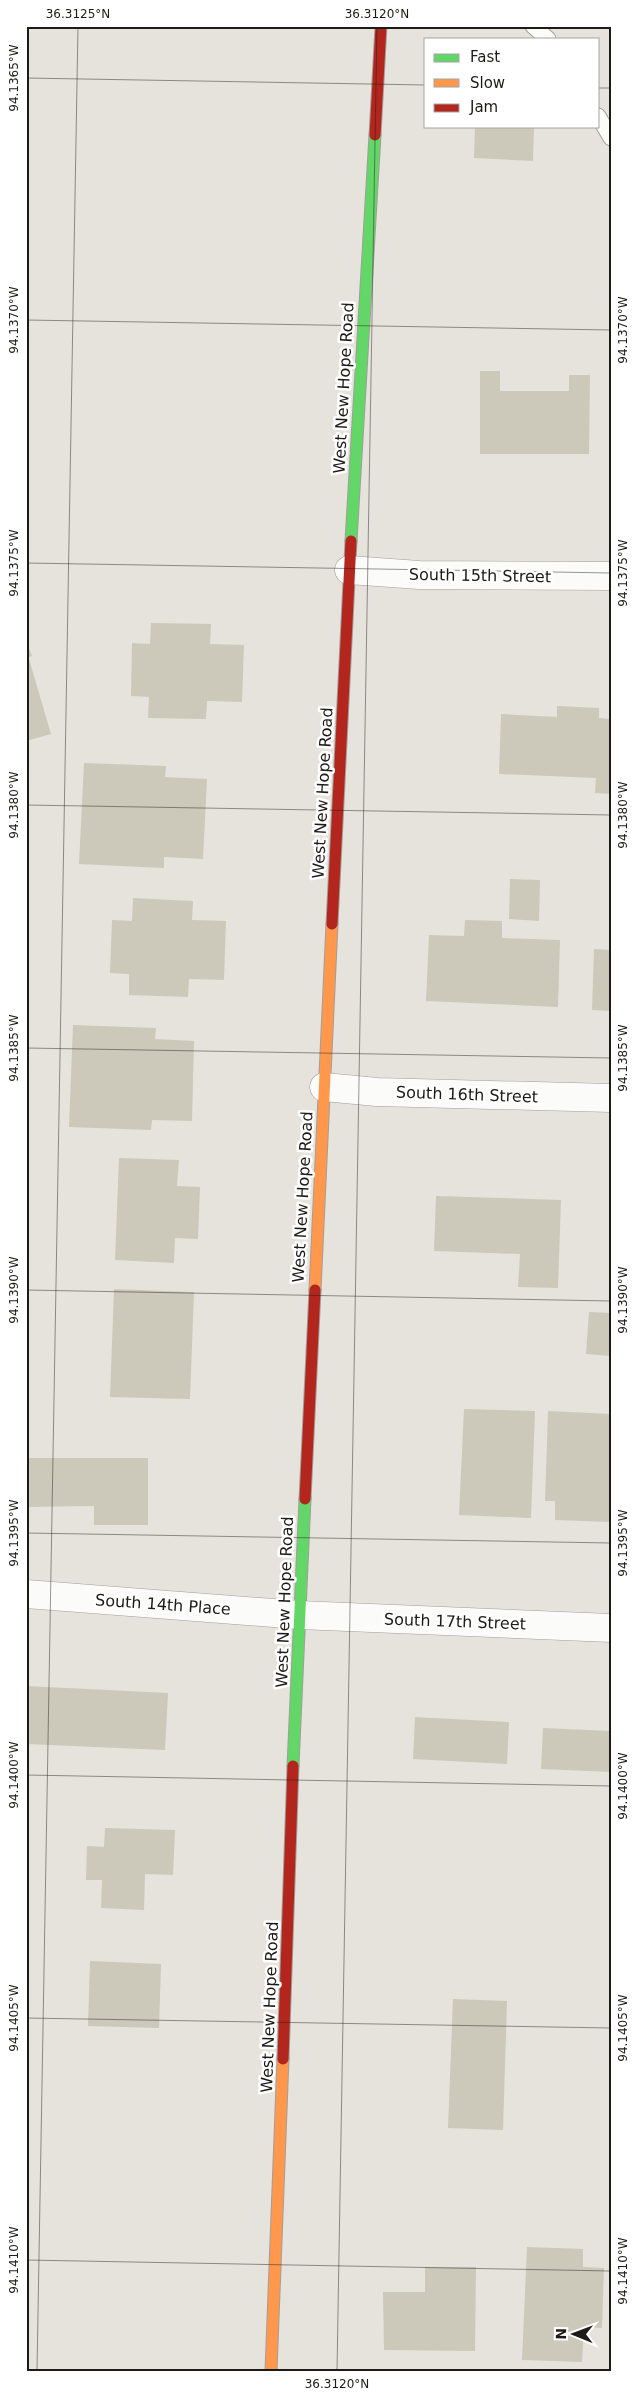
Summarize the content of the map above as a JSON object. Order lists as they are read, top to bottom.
{
  "streets": {
    "main road": ["West New Hope Road"],
    "street": [
      "South 15th Street",
      "South 16th Street",
      "South 14th Place",
      "South 17th Street"
    ]
  },
  "crossings": [
    ["West New Hope Road", "South 15th Street"],
    ["West New Hope Road", "South 16th Street"],
    ["West New Hope Road", "South 14th Place"],
    ["West New Hope Road", "South 17th Street"],
    ["South 14th Place", "South 17th Street"]
  ],
  "legend": ["Fast", "Slow", "Jam"],
  "north": "left",
  "coordinates": [
    "36.3125°N",
    "36.3120°N",
    "94.1365°W",
    "94.1370°W",
    "94.1375°W",
    "94.1380°W",
    "94.1385°W",
    "94.1390°W",
    "94.1395°W",
    "94.1400°W",
    "94.1405°W",
    "94.1410°W"
  ]
}
